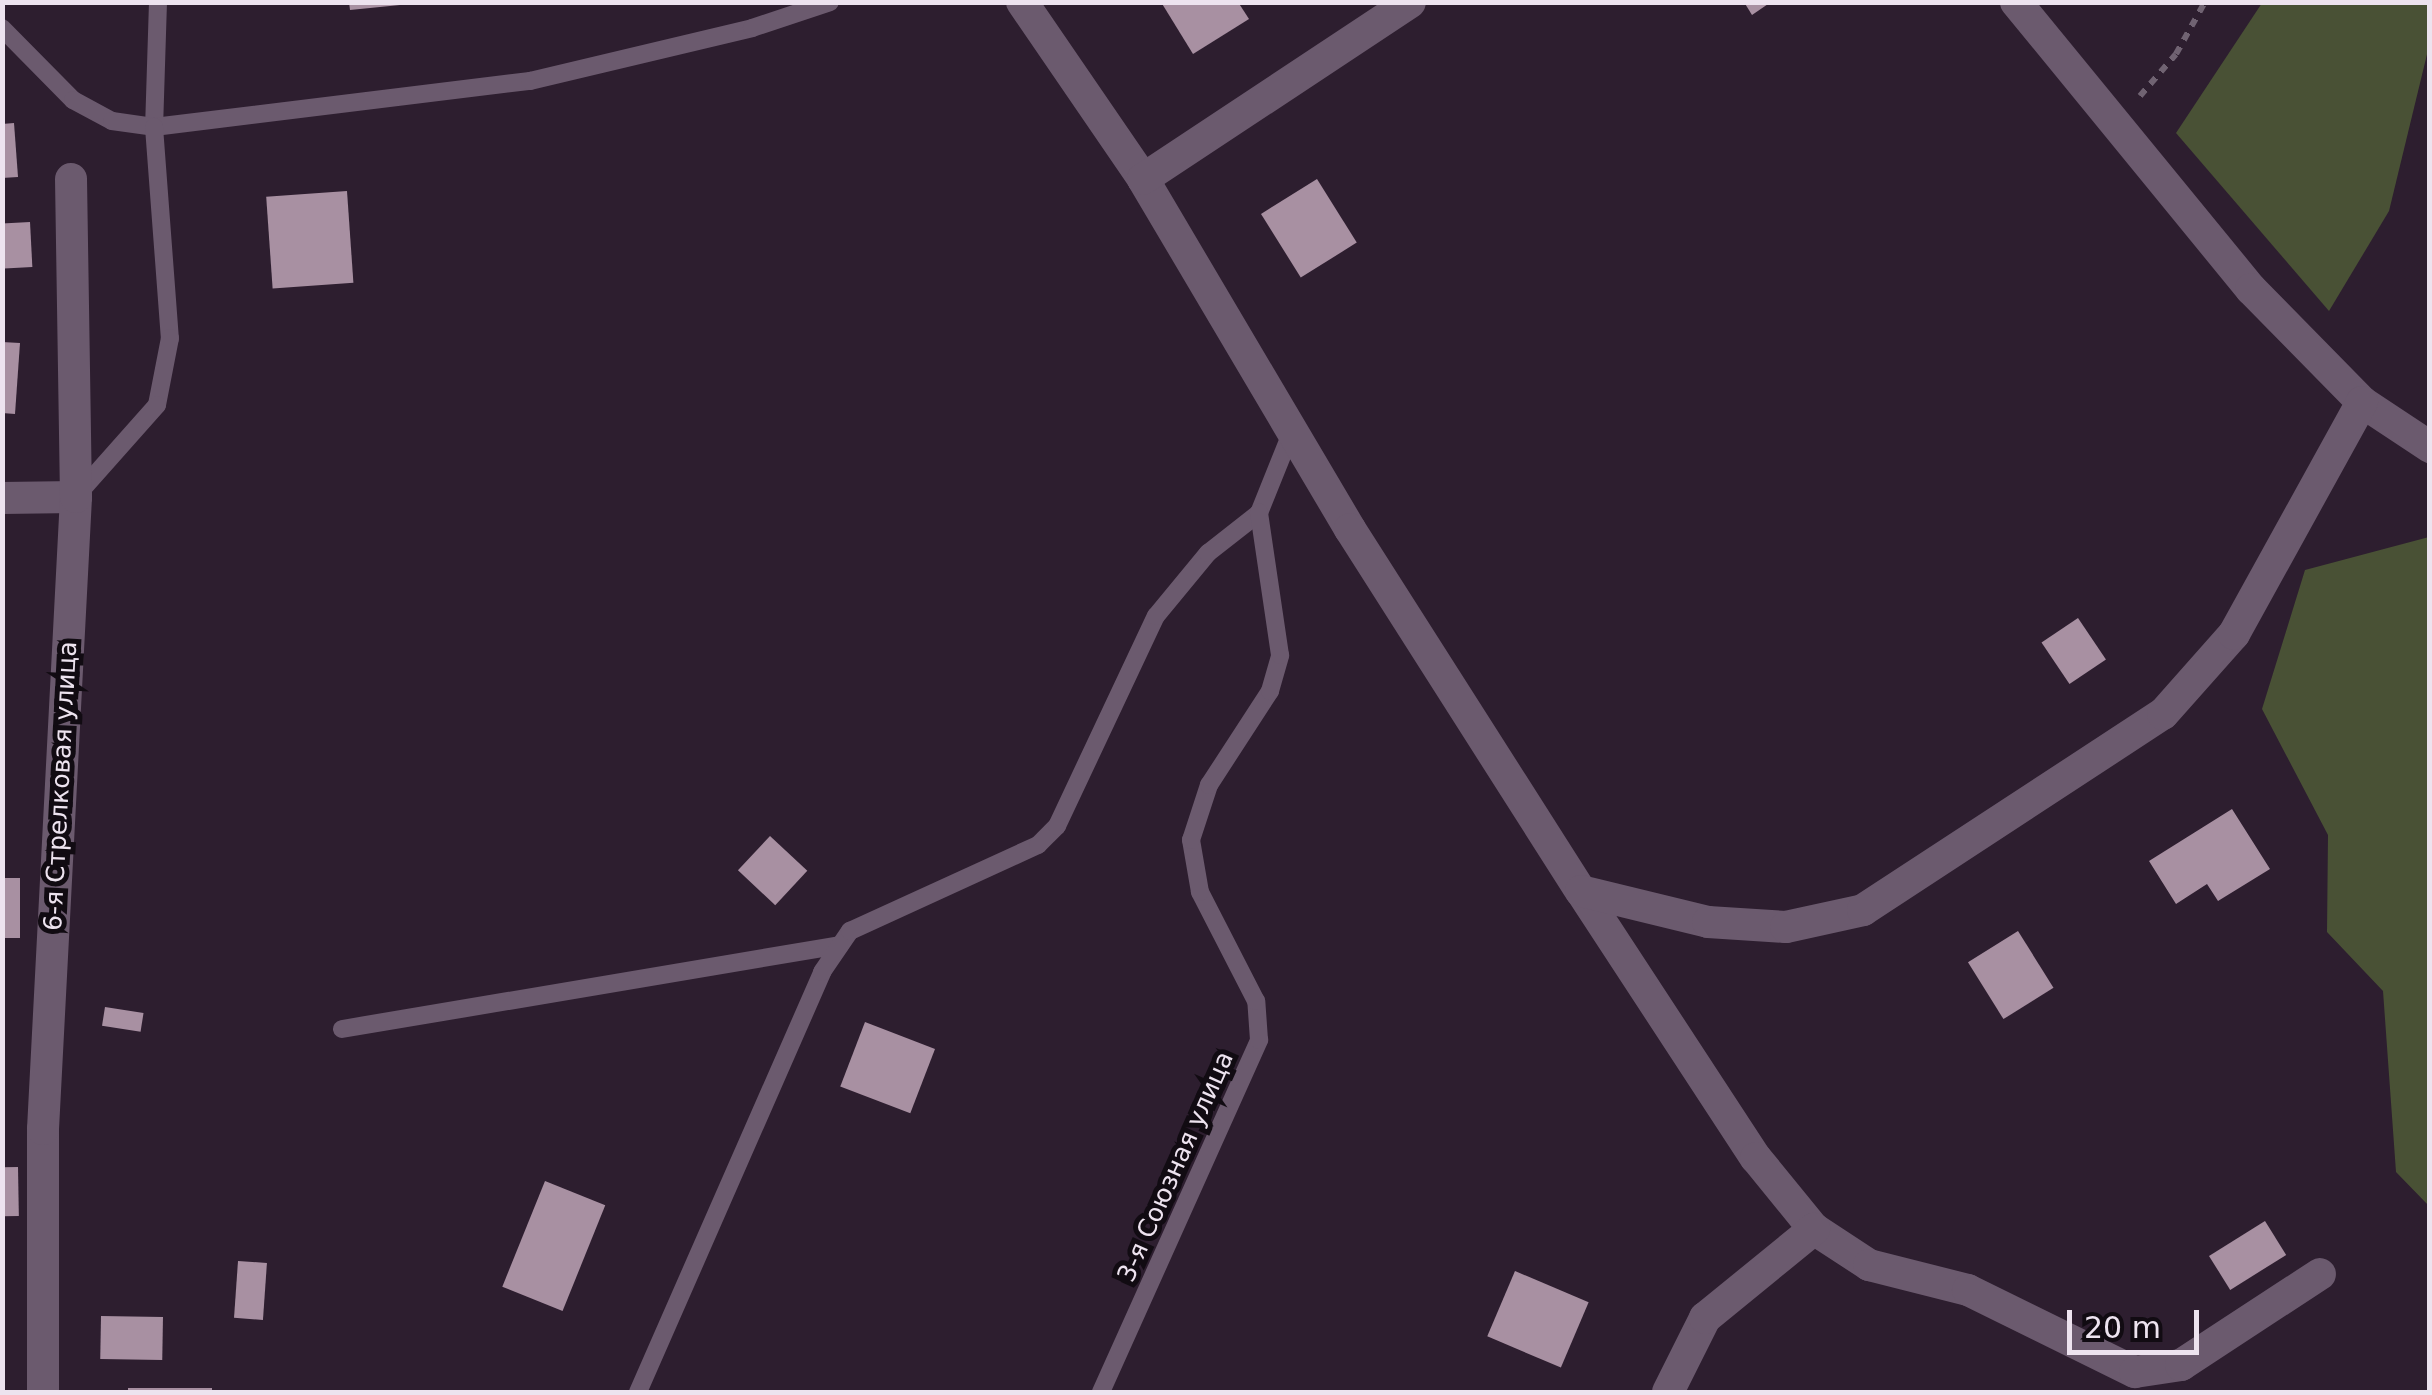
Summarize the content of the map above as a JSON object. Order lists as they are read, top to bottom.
{
  "streets": {
    "street": ["6-я Стрелковая улица"],
    "lane": ["3-я Союзная улица"]
  },
  "scale_bar": "20 m"
}
